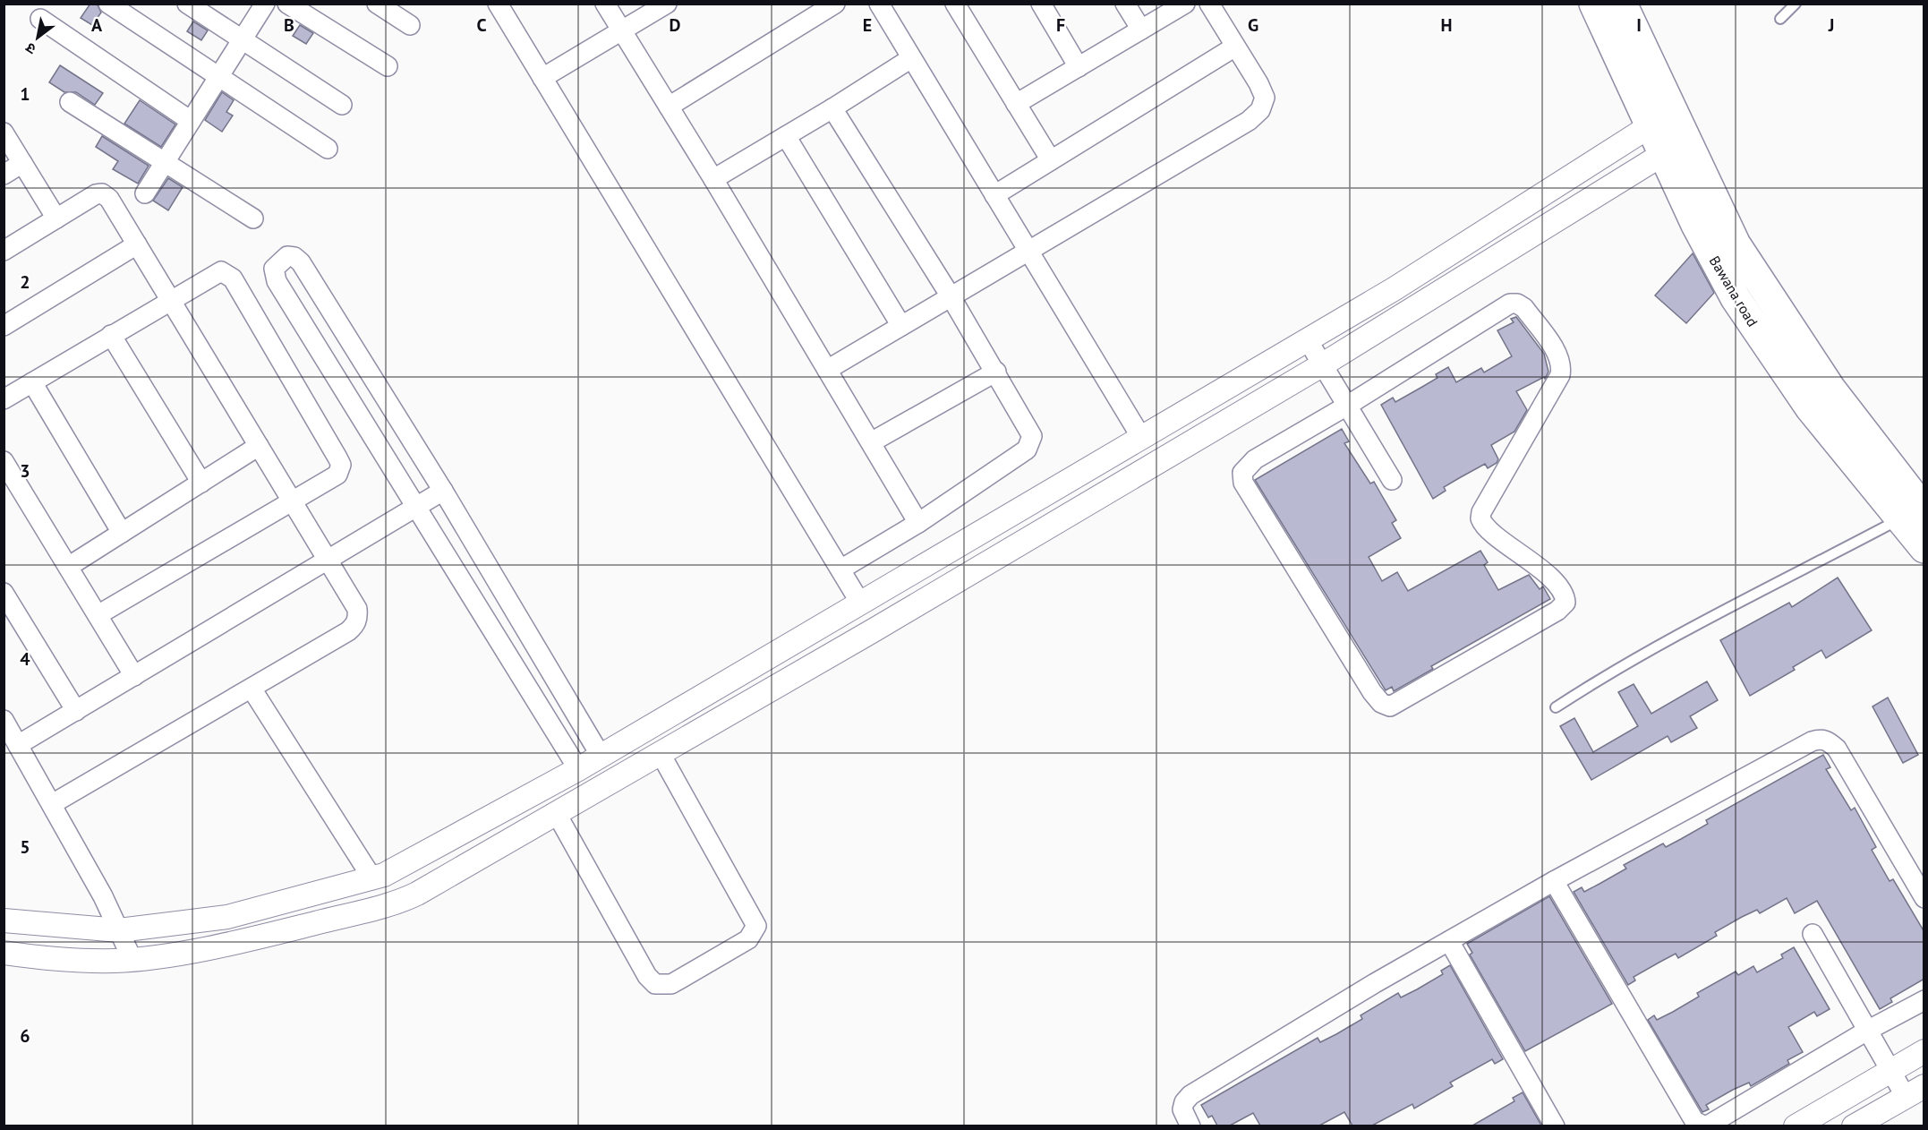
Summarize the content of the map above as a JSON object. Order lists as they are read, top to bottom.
{
  "streets": {
    "main road": ["Bawana road"]
  },
  "north": "bottom left",
  "grid": {
    "columns": [
      "A",
      "B",
      "C",
      "D",
      "E",
      "F",
      "G",
      "H",
      "I",
      "J"
    ],
    "rows": [
      "1",
      "2",
      "3",
      "4",
      "5",
      "6"
    ]
  }
}
